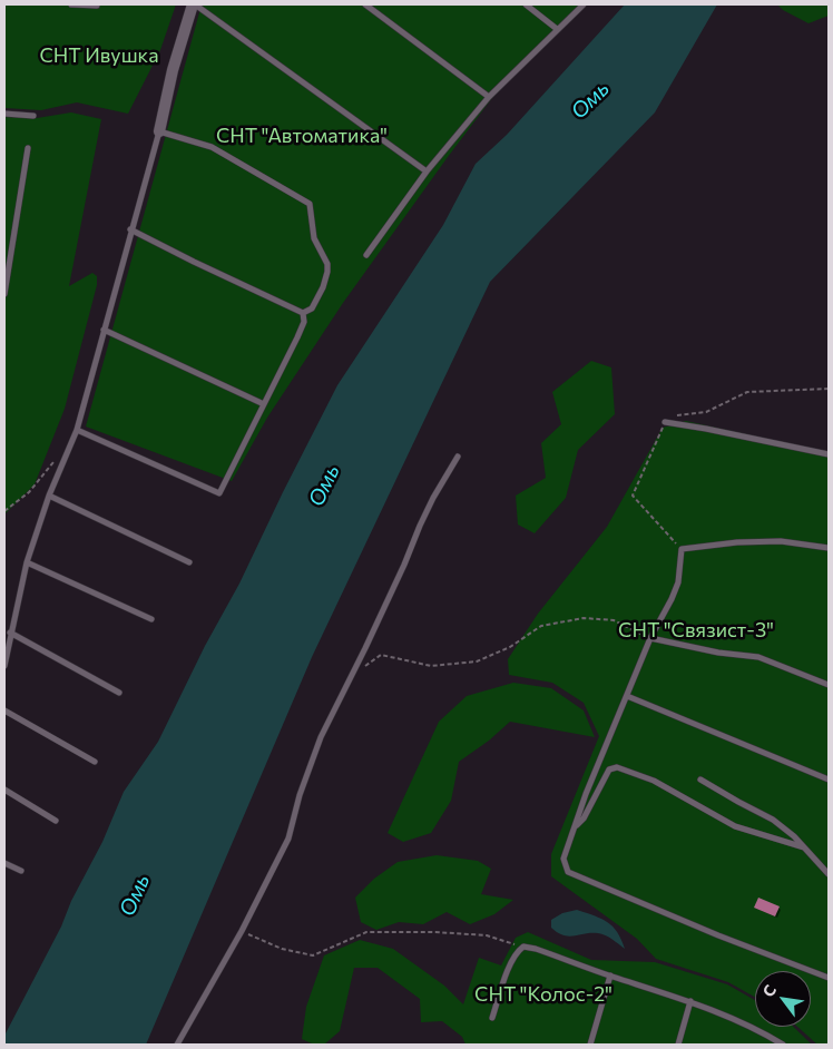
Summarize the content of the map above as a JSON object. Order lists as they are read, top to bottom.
{
  "water": ["Омь"],
  "parks": [
    "СНТ Ивушка",
    "СНТ \"Автоматика\"",
    "СНТ \"Связист-3\"",
    "СНТ \"Колос-2\""
  ],
  "north": "top left"
}
